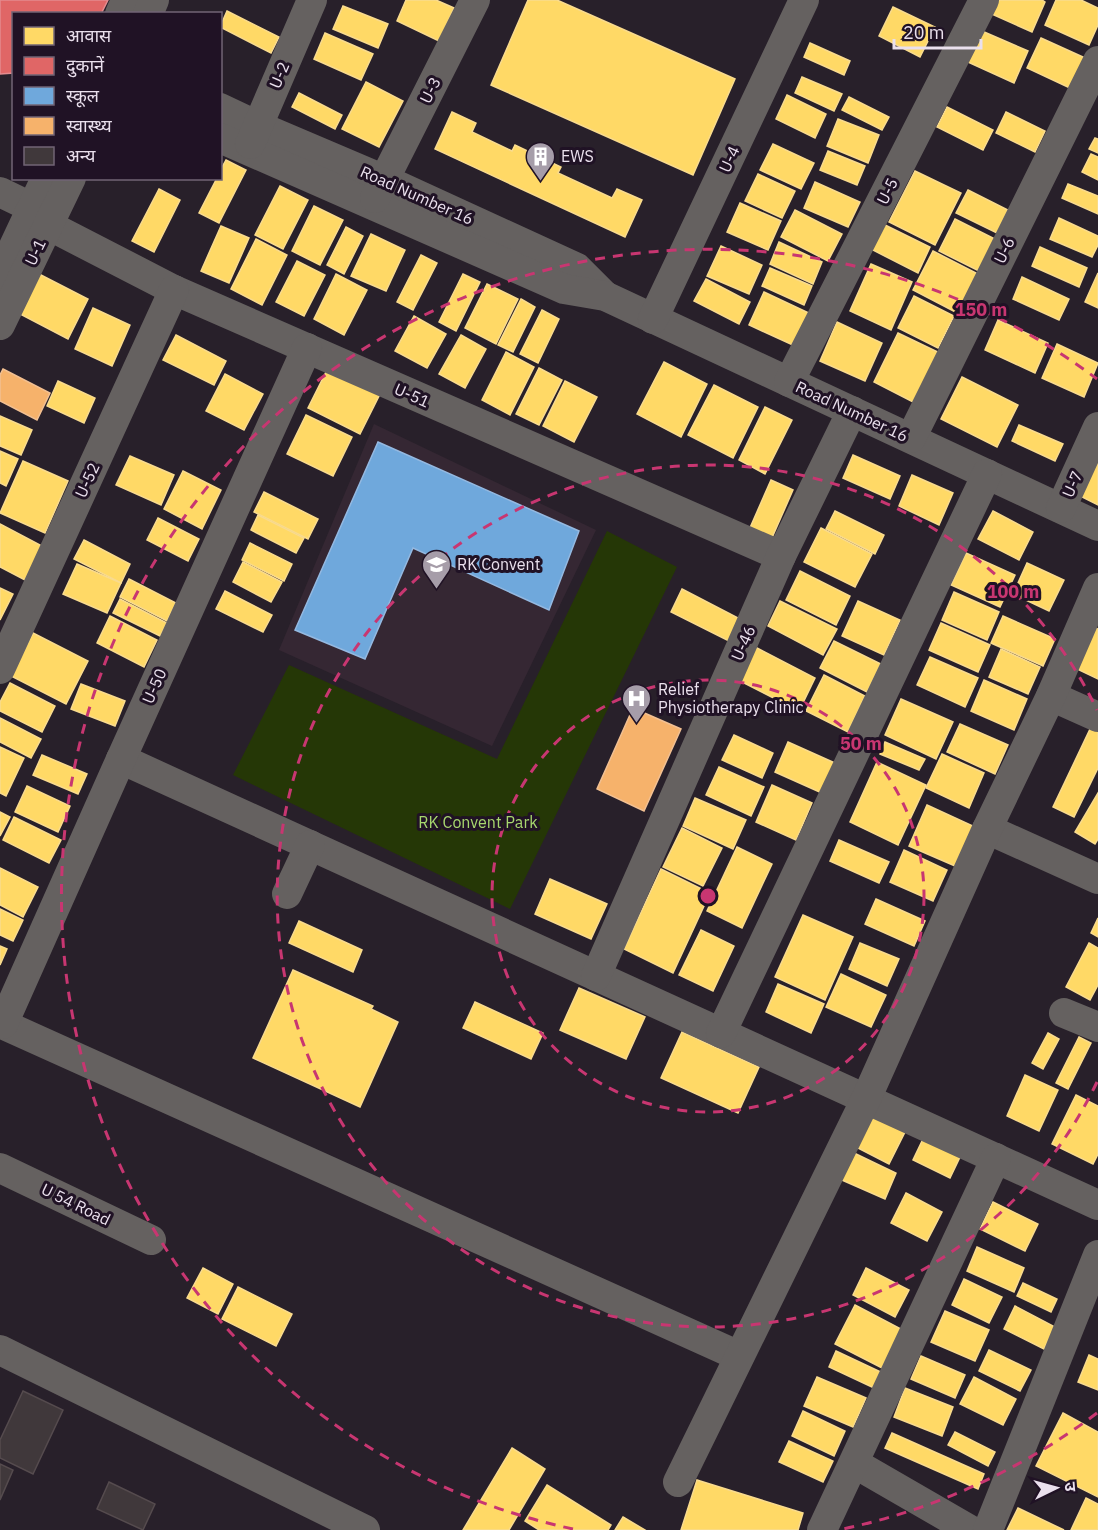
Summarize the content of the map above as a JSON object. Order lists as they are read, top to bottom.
{
  "streets": {
    "street": [
      "U-2",
      "U-3",
      "U-4",
      "U-5",
      "Road Number 16",
      "U-6",
      "U-1",
      "U-51",
      "U-52",
      "U-7",
      "U-46",
      "U-50",
      "U 54 Road"
    ]
  },
  "crossings": [
    ["U-2", "Road Number 16"],
    ["U-3", "Road Number 16"],
    ["U-4", "Road Number 16"],
    ["U-5", "Road Number 16"],
    ["Road Number 16", "U-6"],
    ["Road Number 16", "U-7"],
    ["Road Number 16", "U-46"],
    ["U-1", "U-51"],
    ["U-51", "U-52"],
    ["U-51", "U-46"],
    ["U-51", "U-50"]
  ],
  "parks": ["RK Convent Park"],
  "places": {
    "building": ["EWS"],
    "school or university": ["RK Convent"],
    "hospital": ["Relief Physiotherapy Clinic"]
  },
  "legend": [
    "आवास",
    "दुकानें",
    "स्कूल",
    "स्वास्थ्य",
    "अन्य"
  ],
  "scale_bar": "20 m",
  "north": "right",
  "rings": ["150 m", "100 m", "50 m"]
}
